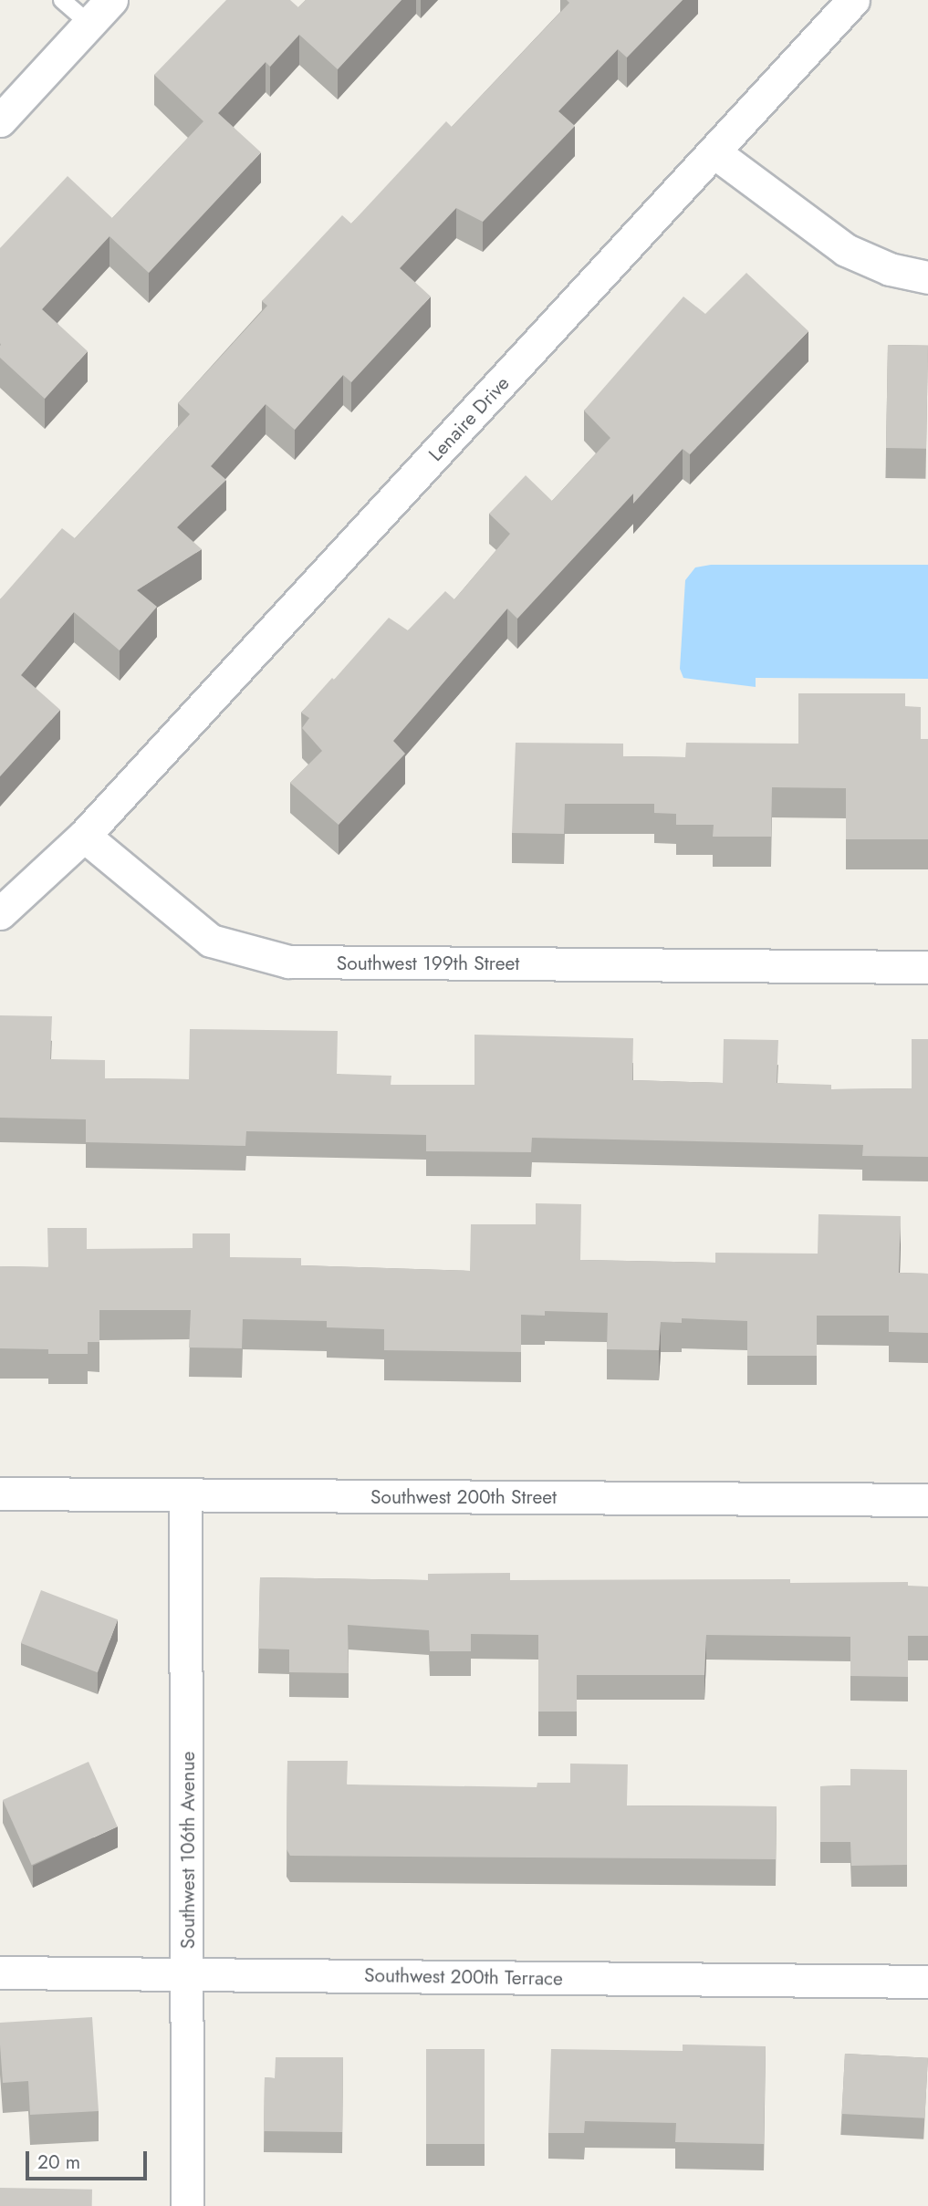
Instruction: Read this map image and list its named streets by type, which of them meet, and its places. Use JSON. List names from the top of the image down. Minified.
{"streets":{"street":["Lenaire Drive","Southwest 199th Street","Southwest 200th Street","Southwest 106th Avenue","Southwest 200th Terrace"]},"crossings":[["Lenaire Drive","Southwest 199th Street"],["Southwest 200th Street","Southwest 106th Avenue"],["Southwest 106th Avenue","Southwest 200th Terrace"]],"scale_bar":"20 m"}
